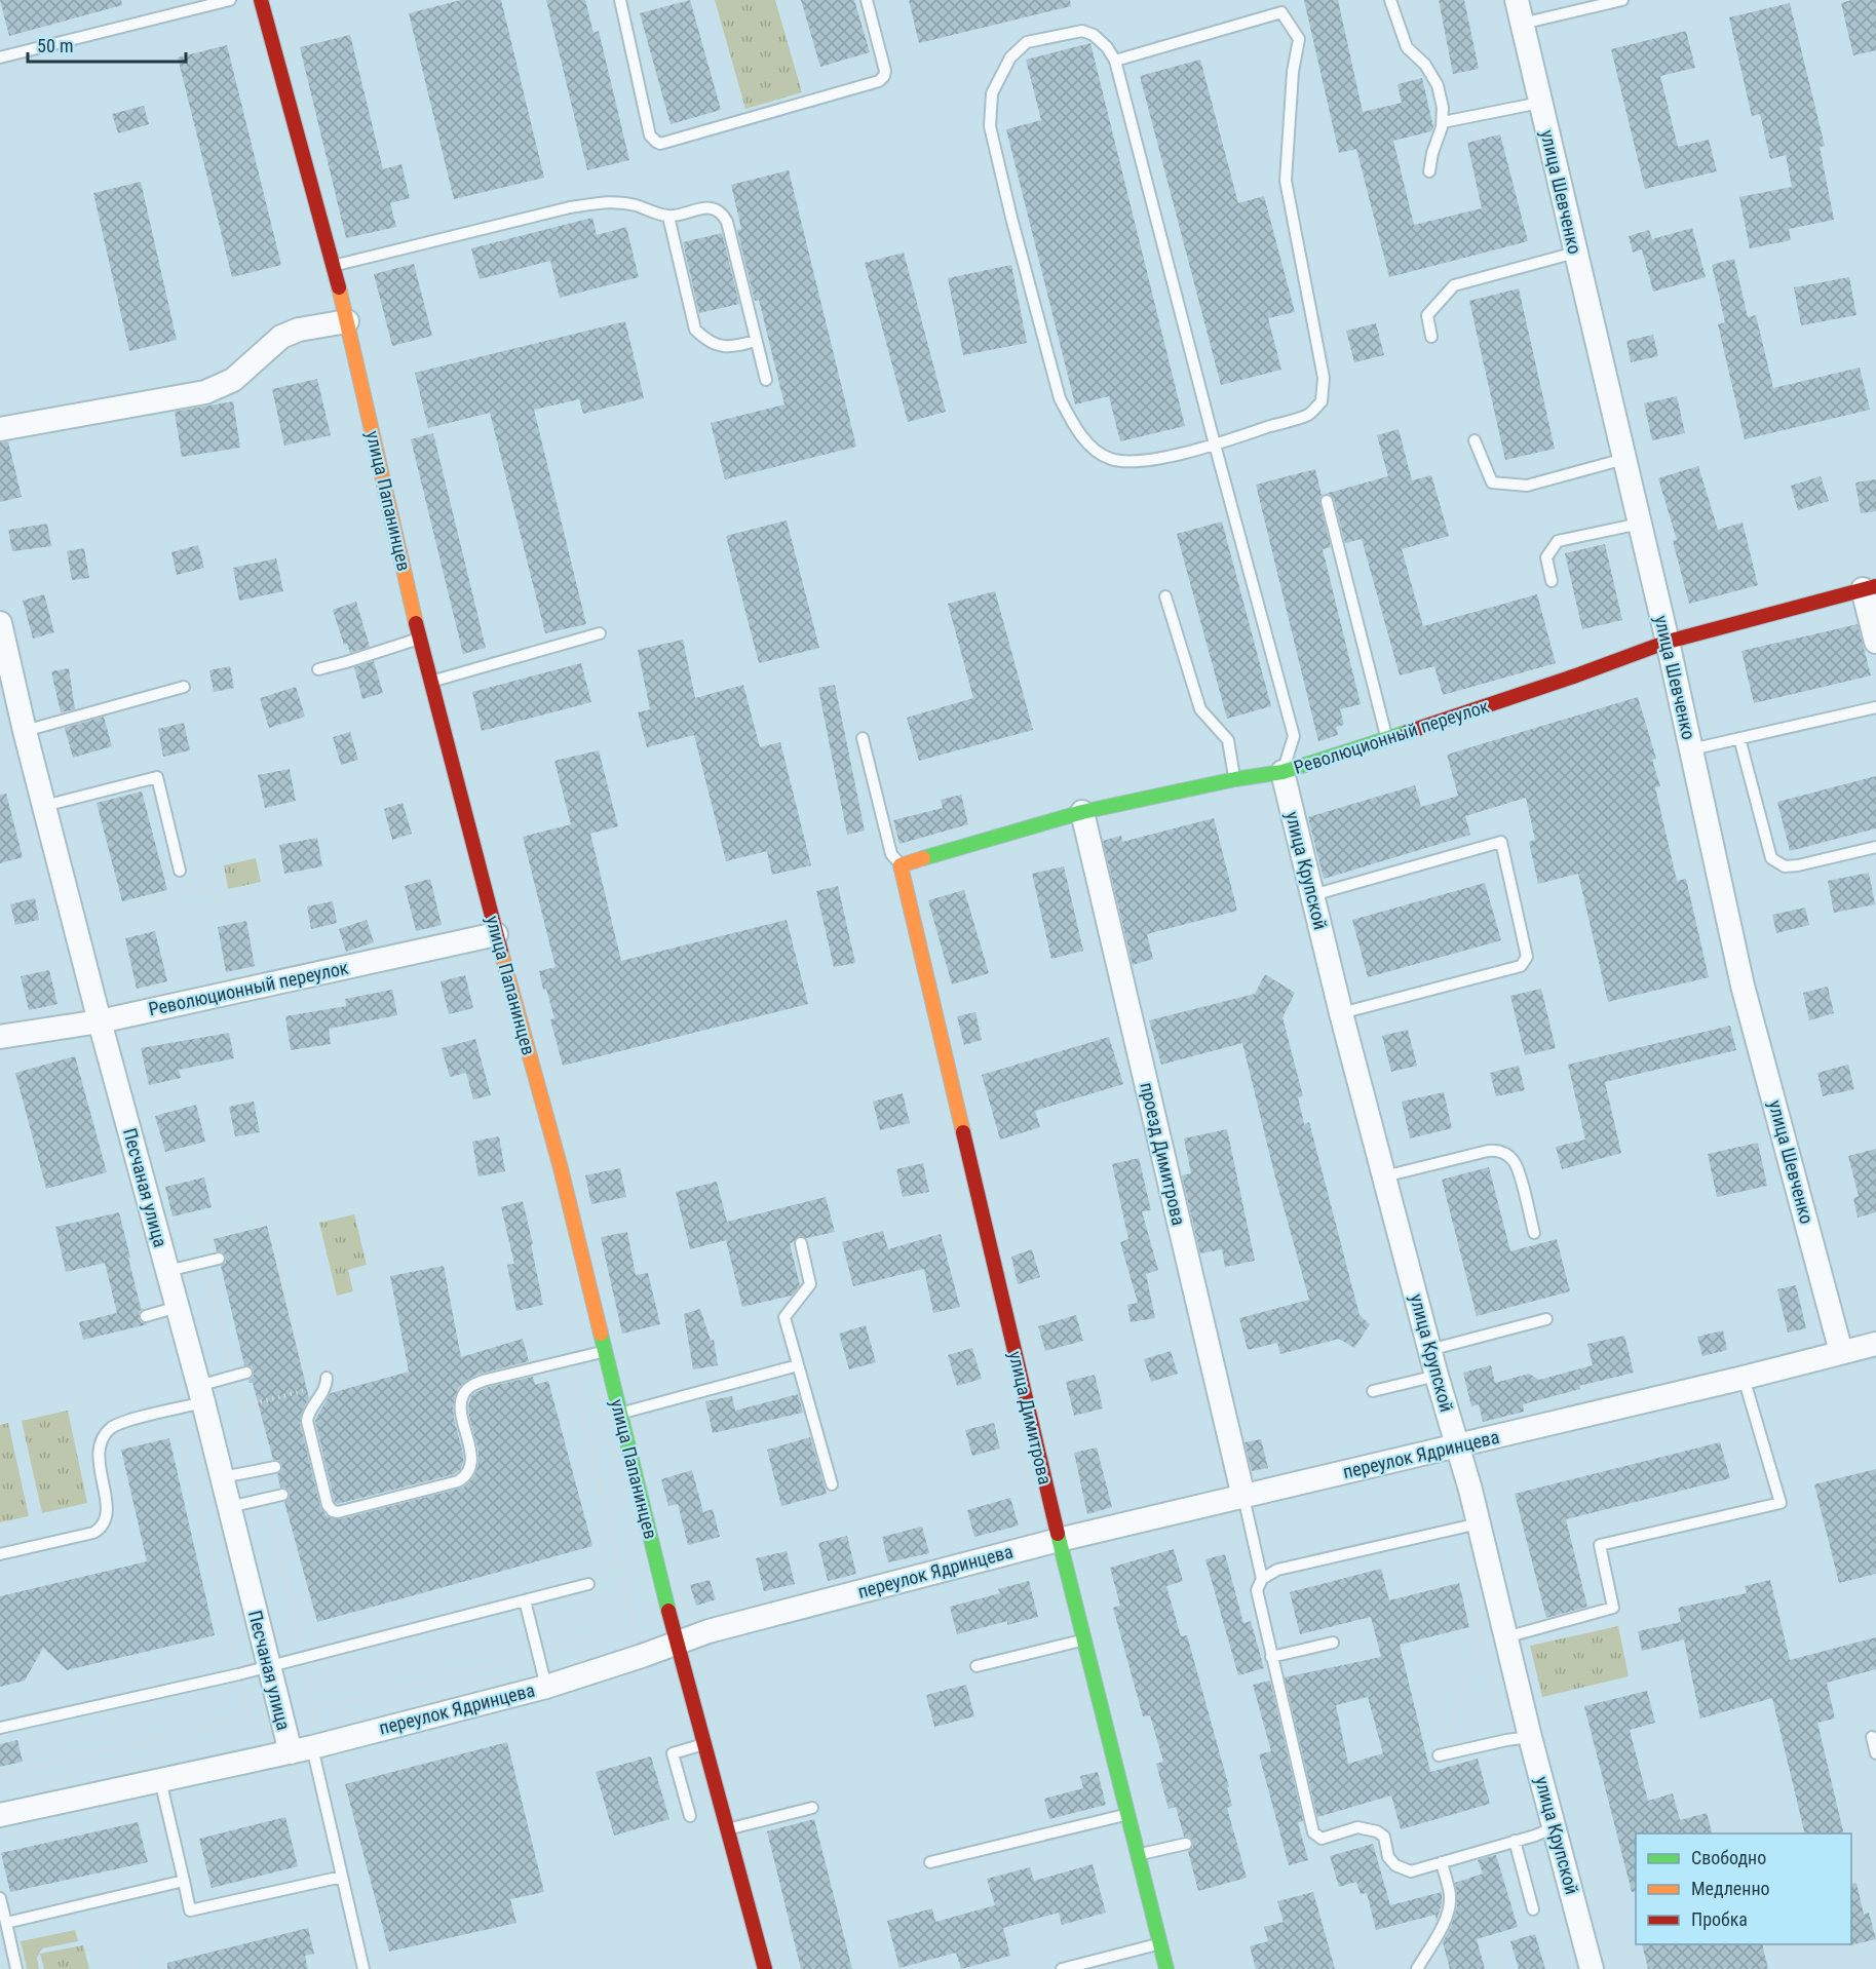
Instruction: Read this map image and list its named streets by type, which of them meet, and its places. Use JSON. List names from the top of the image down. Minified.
{"streets":{"street":["улица Шевченко","улица Папанинцев","Революционный переулок","улица Крупской","проезд Димитрова","Песчаная улица","улица Димитрова","переулок Ядринцева"]},"crossings":[["улица Шевченко","Революционный переулок"],["улица Шевченко","переулок Ядринцева"],["улица Папанинцев","Революционный переулок"],["улица Папанинцев","переулок Ядринцева"],["Революционный переулок","улица Крупской"],["Революционный переулок","проезд Димитрова"],["Революционный переулок","Песчаная улица"],["Революционный переулок","улица Димитрова"],["улица Крупской","переулок Ядринцева"],["проезд Димитрова","переулок Ядринцева"],["Песчаная улица","переулок Ядринцева"],["улица Димитрова","переулок Ядринцева"]],"legend":["Свободно","Медленно","Пробка"],"scale_bar":"50 m"}
